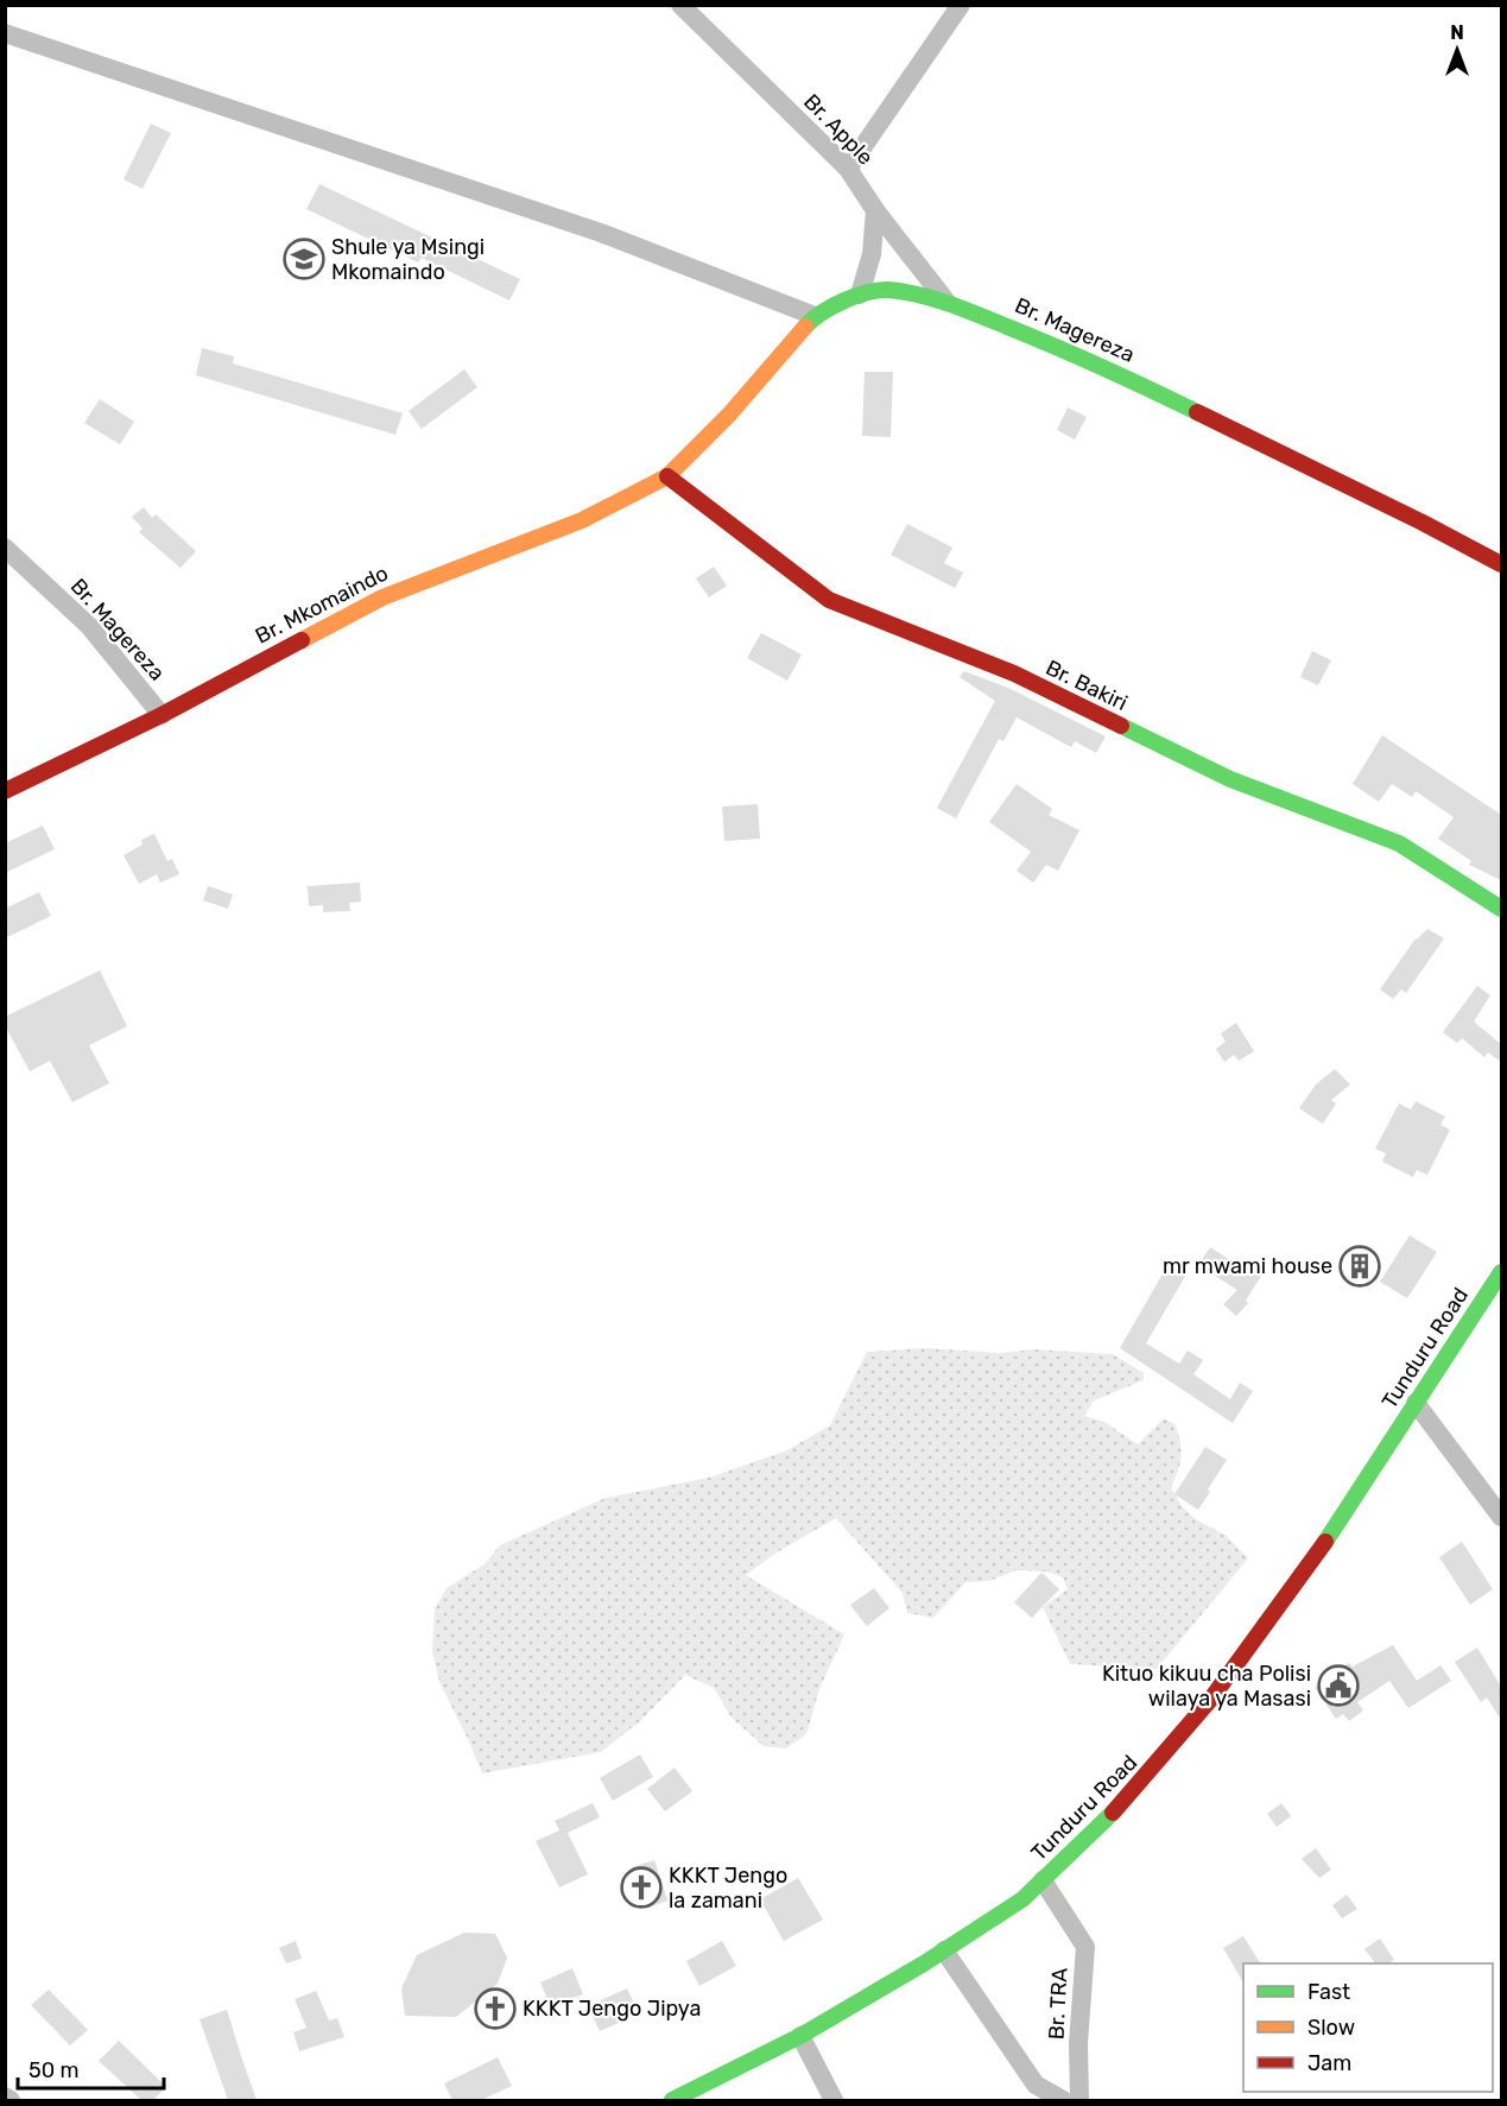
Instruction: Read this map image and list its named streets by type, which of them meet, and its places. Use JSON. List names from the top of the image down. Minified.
{"streets":{"main road":["Br. Magereza","Br. Mkomaindo","Br. Bakiri","Tunduru Road"],"street":["Br. Apple","Br. TRA"]},"crossings":[["Br. Apple","Br. Magereza"],["Br. Magereza","Br. Mkomaindo"],["Br. Magereza","Br. Bakiri"],["Br. Mkomaindo","Br. Bakiri"],["Tunduru Road","Br. TRA"]],"places":{"school or university":["Shule ya Msingi Mkomaindo"],"building":["mr mwami house"],"public building":["Kituo kikuu cha Polisi wilaya ya Masasi"],"church":["KKKT Jengo la zamani","KKKT Jengo Jipya"]},"legend":["Fast","Slow","Jam"],"scale_bar":"50 m","north":"top"}
